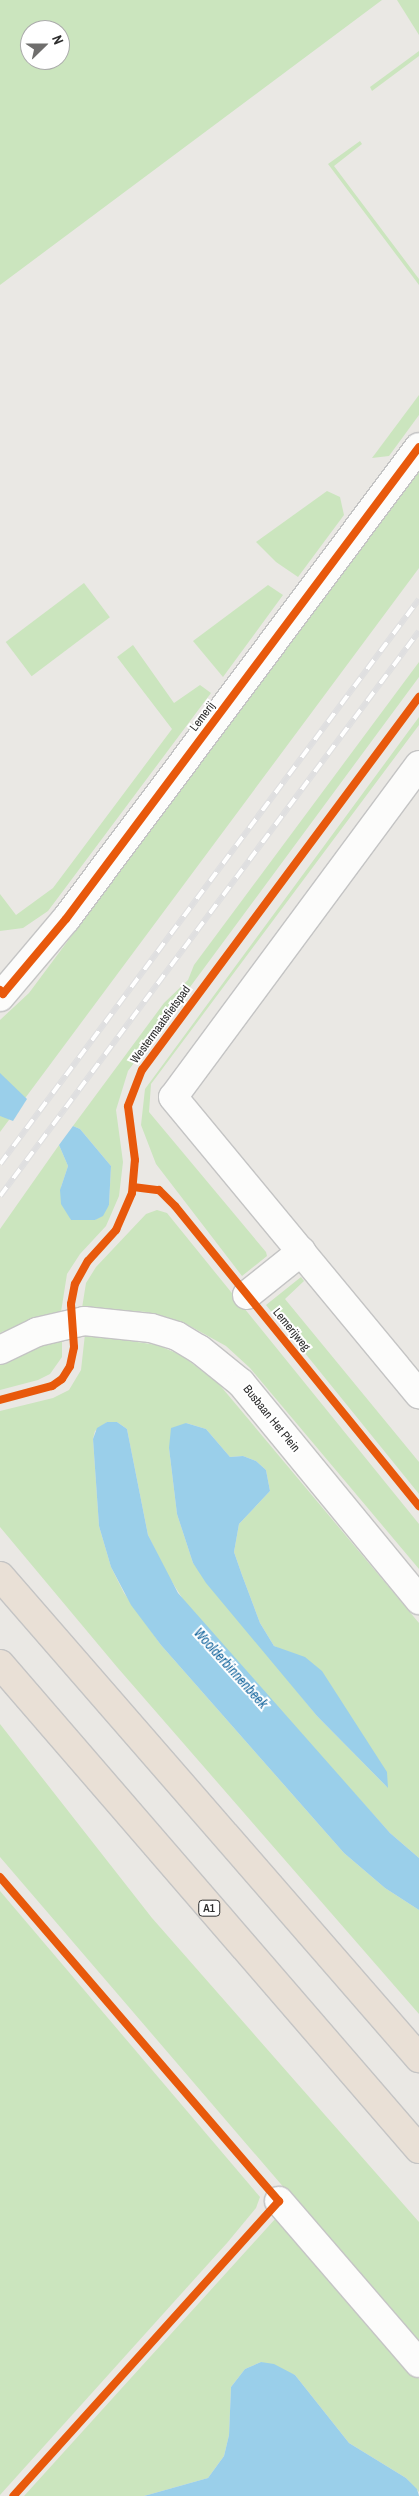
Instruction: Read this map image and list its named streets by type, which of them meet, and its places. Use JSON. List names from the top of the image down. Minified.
{"streets":{"highway":["A1"],"street":["Lemerij","Busbaan Het Plein"],"cycle path":["Westermaatsfietspad","Lemerijweg"]},"water":["Woolderbinnenbeek"],"north":"right"}
